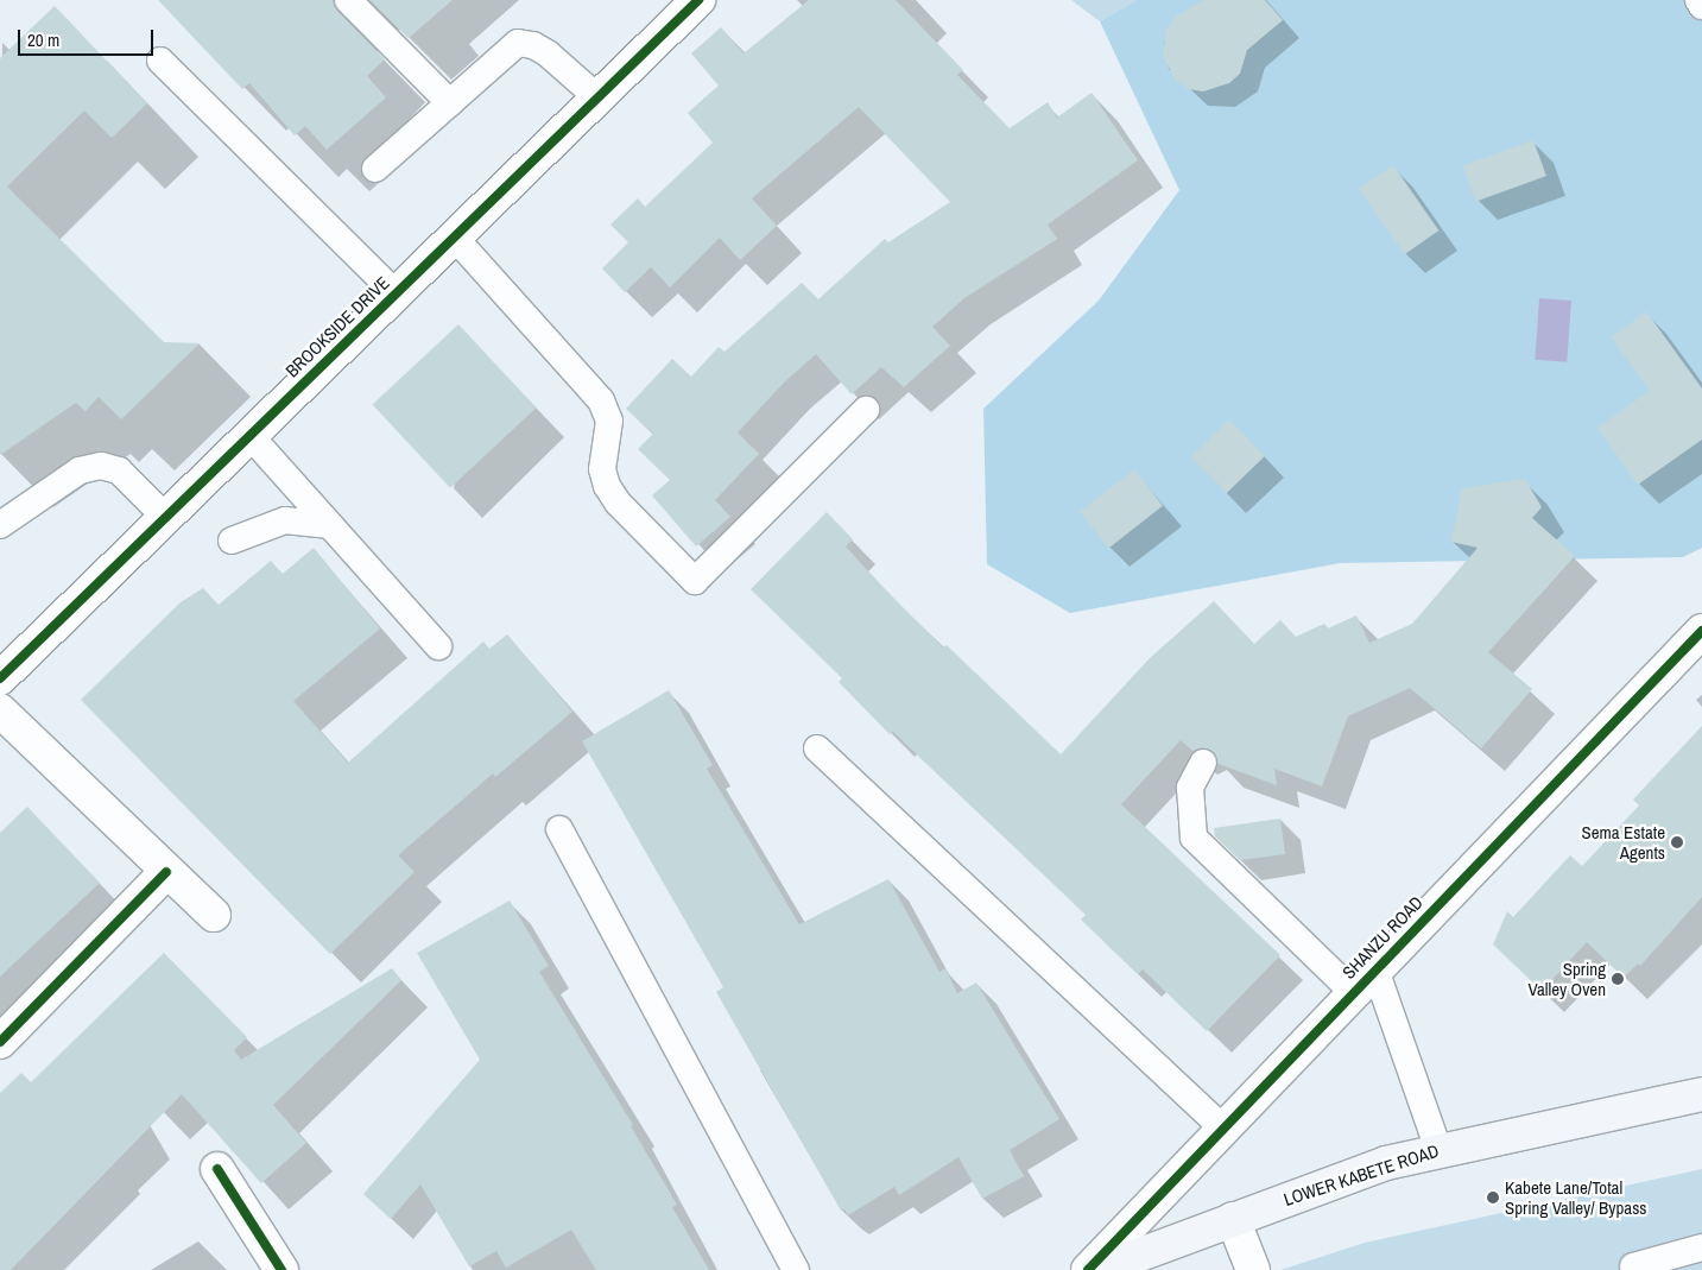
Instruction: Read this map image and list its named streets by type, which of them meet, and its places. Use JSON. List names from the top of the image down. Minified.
{"streets":{"main road":["LOWER KABETE ROAD"],"street":["BROOKSIDE DRIVE","SHANZU ROAD"]},"places":["Sema Estate Agents","Spring Valley Oven","Kabete Lane/Total Spring Valley/ Bypass"],"scale_bar":"20 m"}
